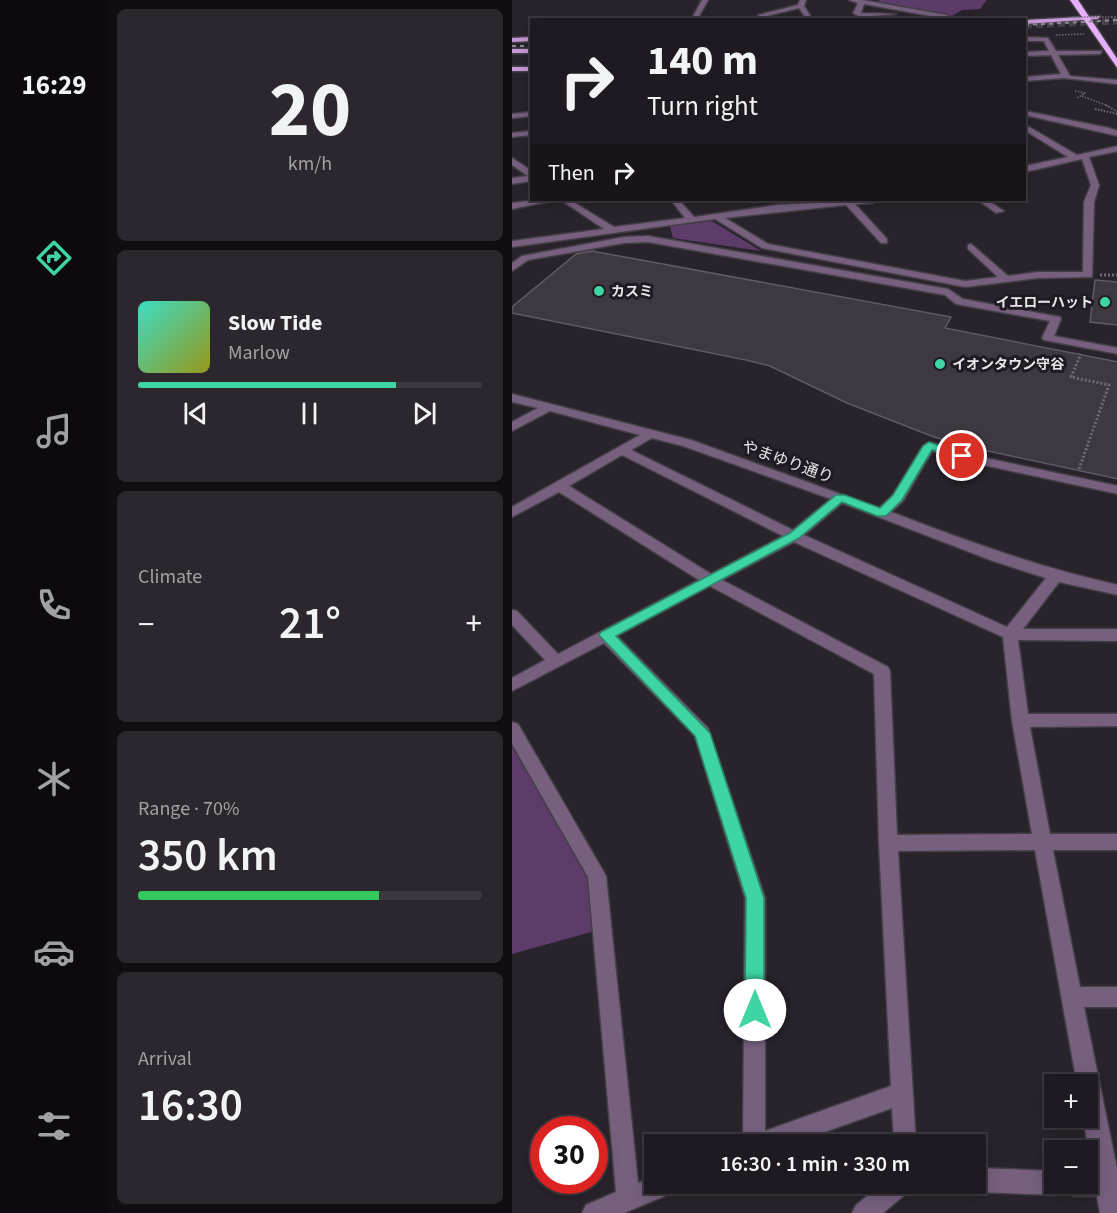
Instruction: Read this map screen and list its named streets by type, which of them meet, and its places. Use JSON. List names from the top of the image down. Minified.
{"streets":{"street":["やまゆり通り"]},"places":["カスミ","イエローハット","イオンタウン守谷"],"page":{"tabs":"16:29","tile":[["20","km/h"],"Climate",["Range · 70%","350 km"],["Arrival","16:30"]],"turn":["140 m","Turn right"],"then":"Then","song":["Slow Tide","Marlow"],"heat":["−","21°","+"],"map_buttons":["+","−"],"limit":"30","trip":"16:30 · 1 min · 330 m"}}
